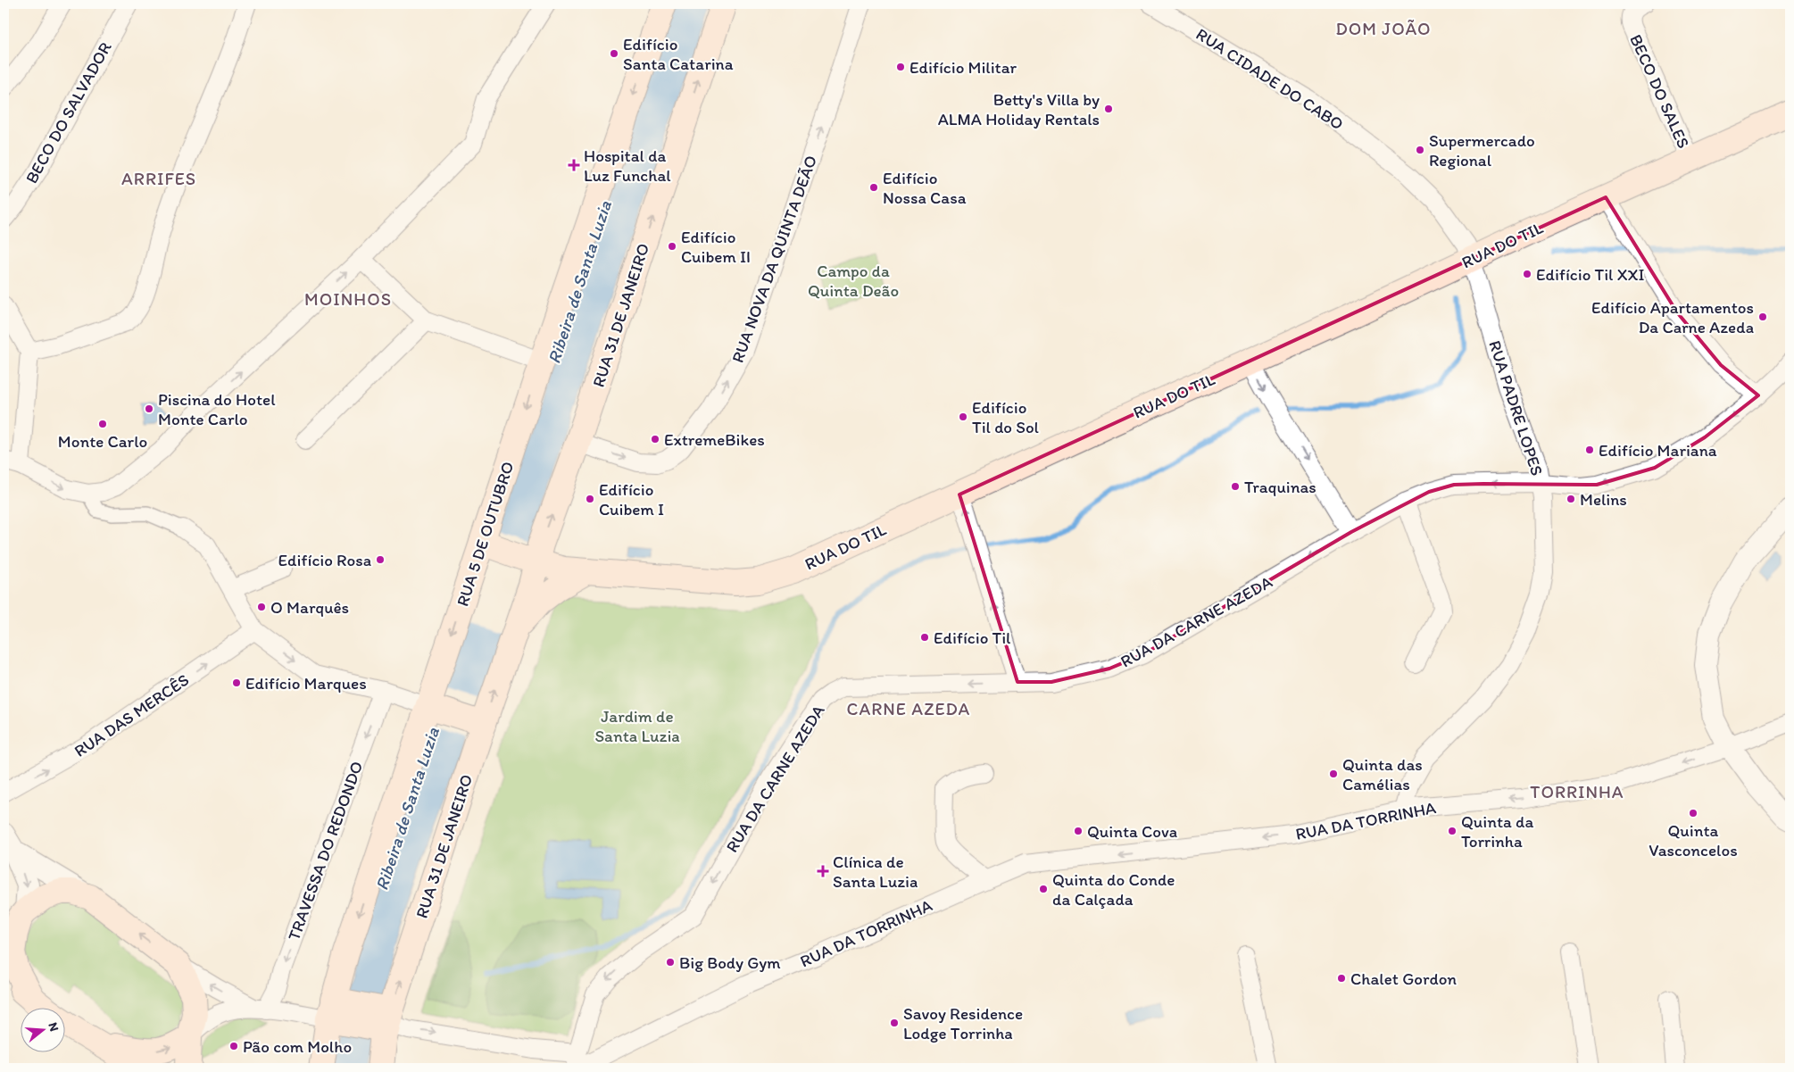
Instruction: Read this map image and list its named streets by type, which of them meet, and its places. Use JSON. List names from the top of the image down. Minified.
{"streets":{"main road":["RUA DO TIL","RUA 31 DE JANEIRO","RUA 5 DE OUTUBRO"],"street":["RUA CIDADE DO CABO","BECO DO SALES","BECO DO SALVADOR","RUA NOVA DA QUINTA DEÃO","RUA PADRE LOPES","RUA DA CARNE AZEDA","RUA DAS MERCÊS","RUA DA TORRINHA","TRAVESSA DO REDONDO"]},"crossings":[["RUA CIDADE DO CABO","RUA DO TIL"],["RUA CIDADE DO CABO","RUA PADRE LOPES"],["BECO DO SALES","RUA DO TIL"],["RUA DO TIL","RUA 31 DE JANEIRO"],["RUA DO TIL","RUA PADRE LOPES"],["RUA DO TIL","RUA 5 DE OUTUBRO"],["RUA NOVA DA QUINTA DEÃO","RUA 31 DE JANEIRO"],["RUA PADRE LOPES","RUA DA CARNE AZEDA"],["RUA PADRE LOPES","RUA DA TORRINHA"],["RUA DA CARNE AZEDA","RUA DA TORRINHA"]],"one_way":["RUA NOVA DA QUINTA DEÃO","RUA 31 DE JANEIRO","RUA 5 DE OUTUBRO","RUA DA CARNE AZEDA","RUA DAS MERCÊS","RUA DA TORRINHA","TRAVESSA DO REDONDO"],"districts":["DOM JOÃO","ARRIFES","MOINHOS","CARNE AZEDA","TORRINHA"],"water":["Ribeira de Santa Luzia"],"parks":["Campo da Quinta Deão","Jardim de Santa Luzia"],"places":{"other":["Edifício Santa Catarina","Edifício Militar","Betty's Villa by ALMA Holiday Rentals","Supermercado Regional","Edifício Nossa Casa","Edifício Cuibem II","Edifício Til XXI","Edifício Apartamentos Da Carne Azeda","Piscina do Hotel Monte Carlo","Edifício Til do Sol","Monte Carlo","ExtremeBikes","Edifício Mariana","Traquinas","Edifício Cuibem I","Melins","Edifício Rosa","O Marquês","Edifício Til","Edifício Marques","Quinta das Camélias","Quinta Vasconcelos","Quinta Cova","Quinta da Torrinha","Quinta do Conde da Calçada","Big Body Gym","Chalet Gordon","Savoy Residence Lodge Torrinha","Pão com Molho"],"health":["Hospital da Luz Funchal","Clínica de Santa Luzia"]},"north":"right"}
